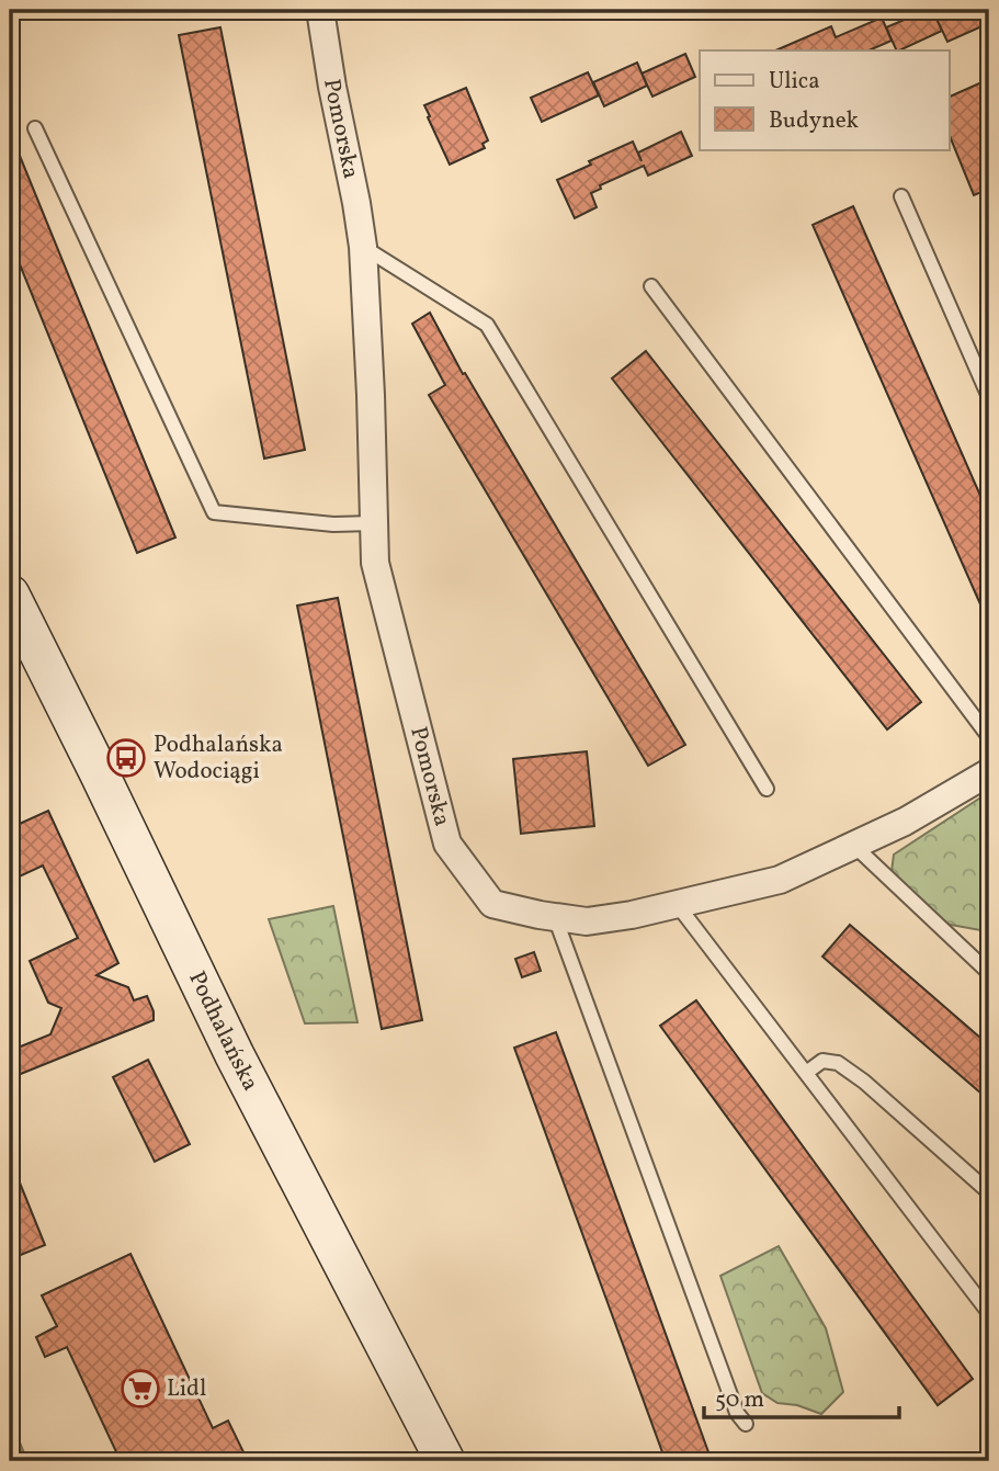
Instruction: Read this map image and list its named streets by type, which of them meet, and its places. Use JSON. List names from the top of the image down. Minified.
{"streets":{"street":["Pomorska","Podhalańska"]},"places":{"bus stop":["Podhalańska Wodociągi"],"supermarket":["Lidl"]},"legend":["Ulica","Budynek"],"scale_bar":"50 m"}
